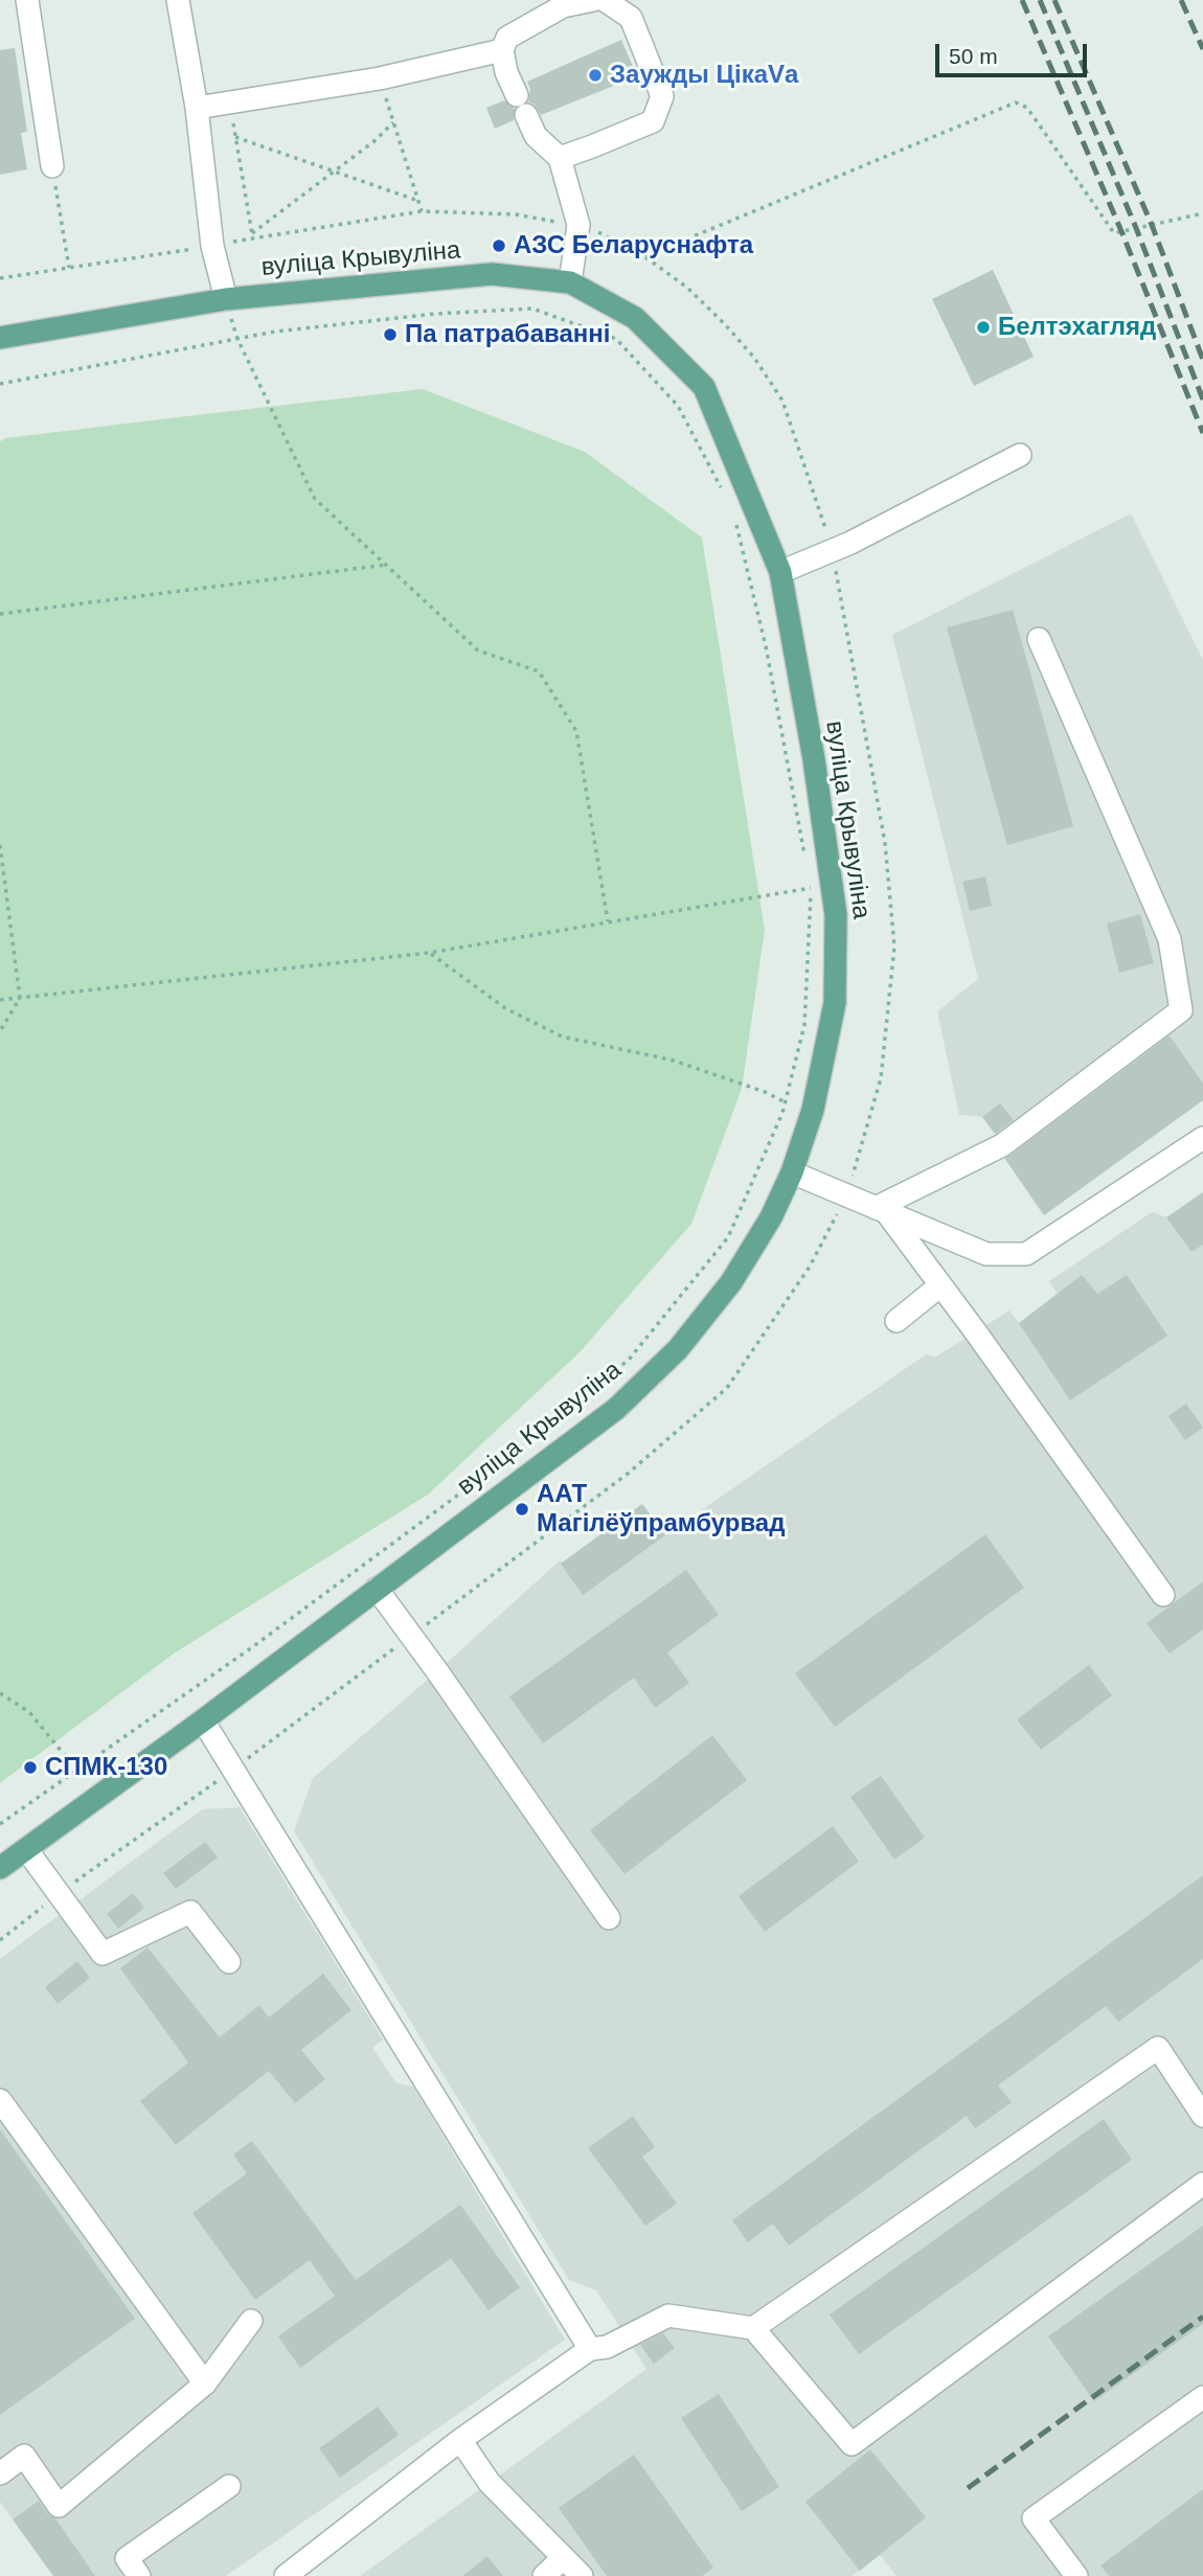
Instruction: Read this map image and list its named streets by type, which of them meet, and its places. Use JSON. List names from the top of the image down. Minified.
{"streets":{"main road":["вуліца Крывуліна"]},"places":["Заужды ЦікаVа","АЗС Беларуснафта","Белтэхагляд","Па патрабаванні","ААТ Магілёўпрамбурвад","СПМК-130"],"scale_bar":"50 m"}
